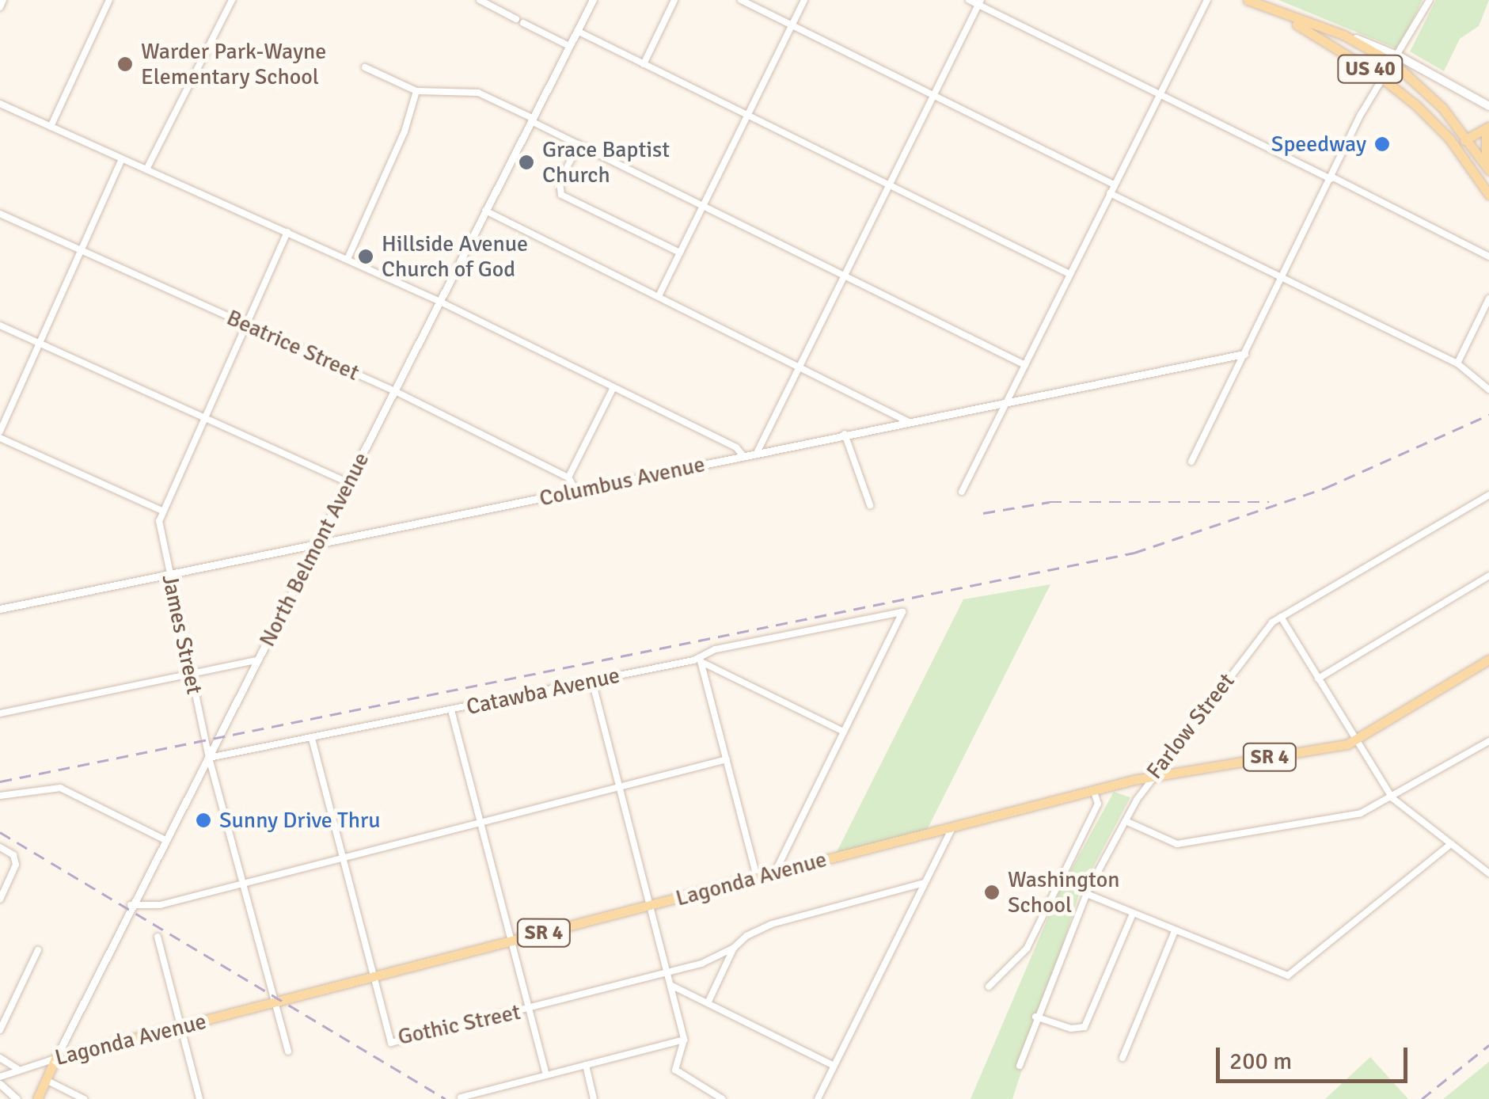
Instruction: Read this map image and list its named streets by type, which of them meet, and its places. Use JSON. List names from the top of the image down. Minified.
{"streets":{"main road":["US 40","North Belmont Avenue","SR 4","Lagonda Avenue"],"street":["Beatrice Street","Columbus Avenue","James Street","Catawba Avenue","Farlow Street","Gothic Street"]},"crossings":[["Beatrice Street","North Belmont Avenue"],["Beatrice Street","James Street"],["Columbus Avenue","North Belmont Avenue"],["Columbus Avenue","James Street"],["North Belmont Avenue","James Street"],["North Belmont Avenue","Catawba Avenue"],["North Belmont Avenue","Lagonda Avenue"],["James Street","Catawba Avenue"],["James Street","Lagonda Avenue"],["Catawba Avenue","Gothic Street"],["Farlow Street","Lagonda Avenue"],["Lagonda Avenue","Gothic Street"]],"places":["Warder Park-Wayne Elementary School","Speedway","Grace Baptist Church","Hillside Avenue Church of God","Sunny Drive Thru","Washington School"],"scale_bar":"200 m"}
